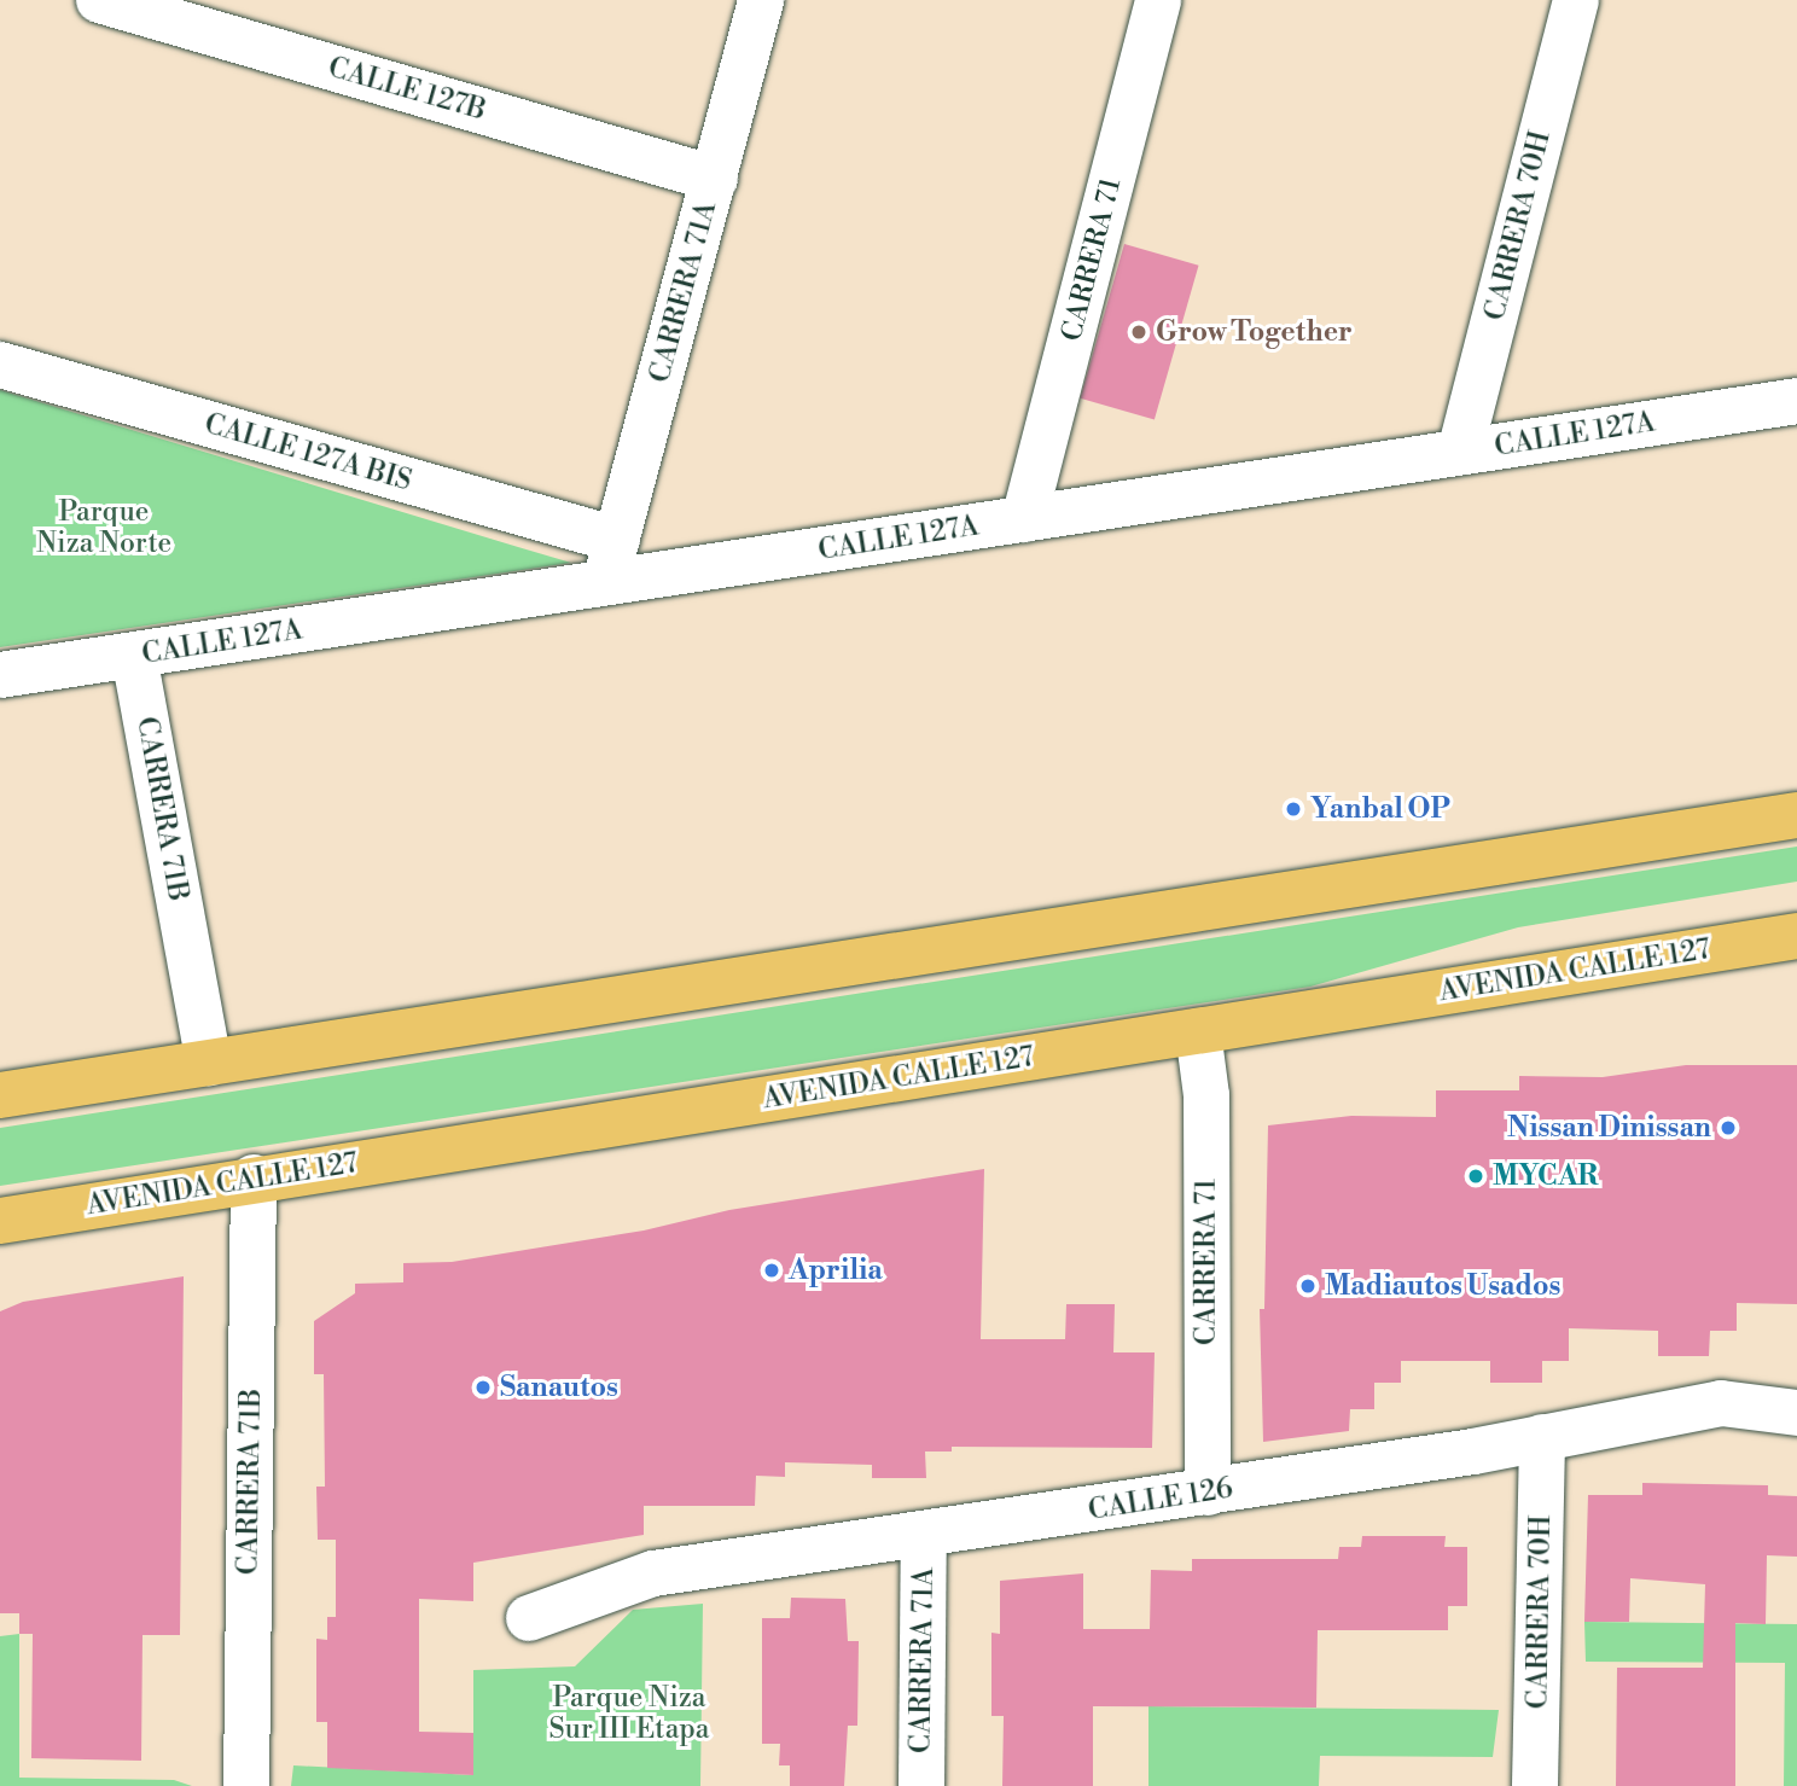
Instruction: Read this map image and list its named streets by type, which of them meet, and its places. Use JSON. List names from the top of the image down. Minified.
{"streets":{"main road":["AVENIDA CALLE 127"],"street":["CALLE 127B","CARRERA 70H","CARRERA 71","CARRERA 71A","CALLE 127A","CALLE 127A BIS","CARRERA 71B","CALLE 126"]},"crossings":[["CALLE 127B","CARRERA 71A"],["CARRERA 70H","CALLE 127A"],["CARRERA 70H","CALLE 126"],["CARRERA 71","CALLE 127A"],["CARRERA 71","AVENIDA CALLE 127"],["CARRERA 71","CALLE 126"],["CARRERA 71A","CALLE 127A"],["CARRERA 71A","CALLE 127A BIS"],["CARRERA 71A","CALLE 126"],["CALLE 127A","CARRERA 71B"],["CARRERA 71B","AVENIDA CALLE 127"]],"parks":["Parque Niza Norte","Parque Niza Sur III Etapa"],"places":["Grow Together","Yanbal OP","Nissan Dinissan","MYCAR","Aprilia","Madiautos Usados","Sanautos"]}
